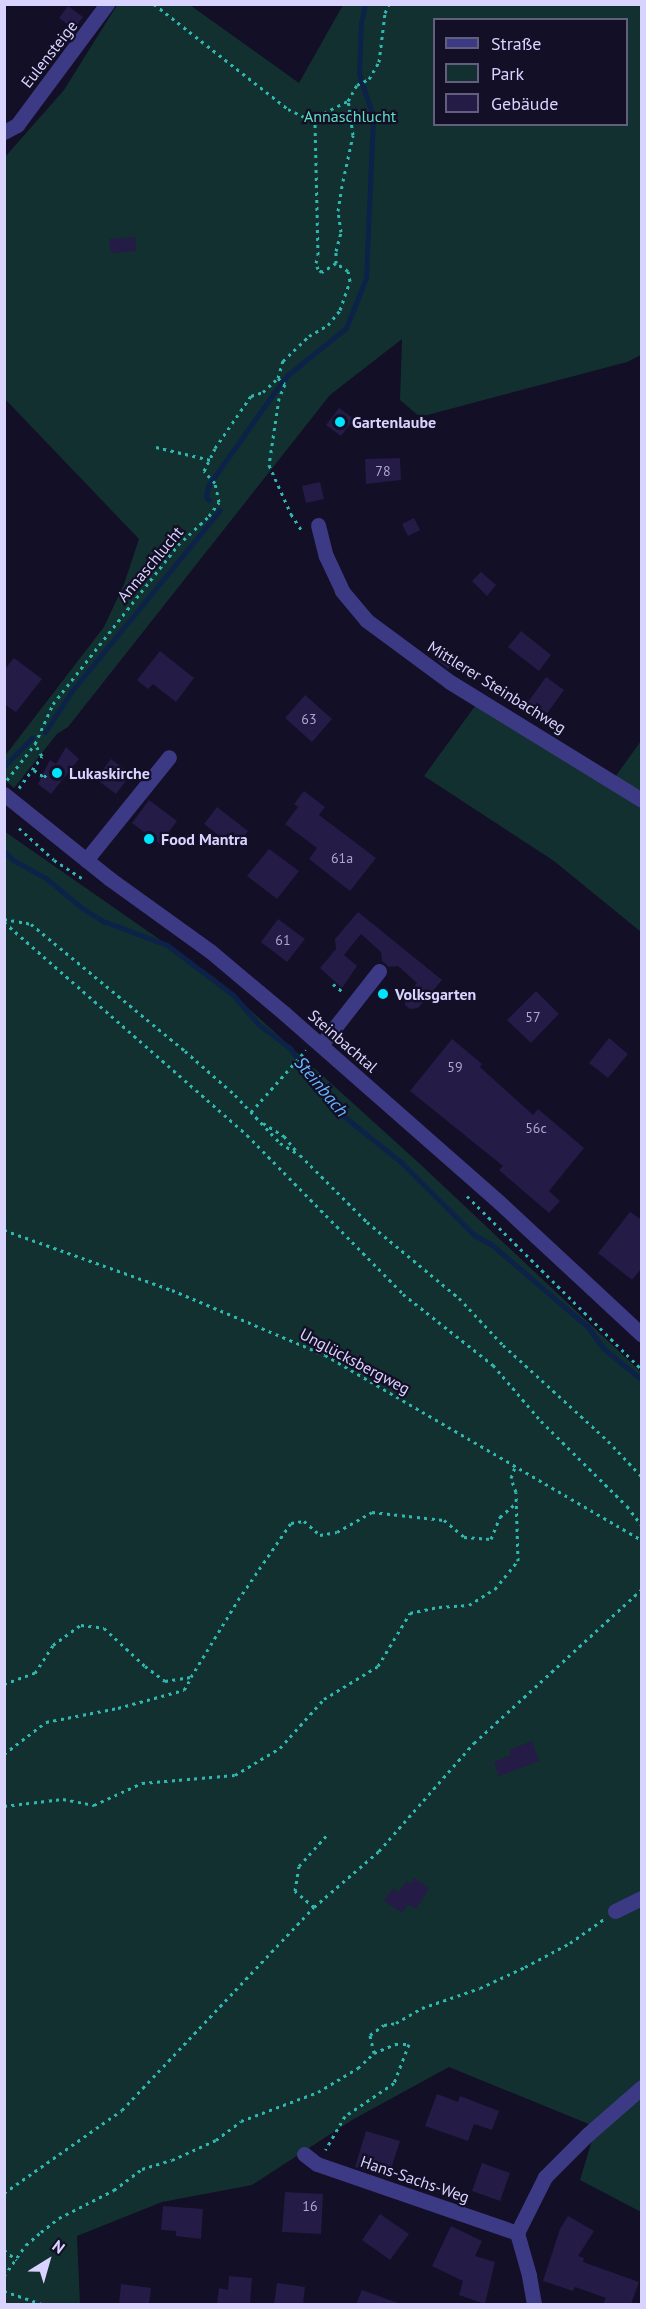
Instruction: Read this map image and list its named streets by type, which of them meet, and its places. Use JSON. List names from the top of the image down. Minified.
{"streets":{"street":["Eulensteige","Mittlerer Steinbachweg","Steinbachtal","Hans-Sachs-Weg"],"path":["Annaschlucht","Unglücksbergweg"]},"water":["Steinbach"],"parks":["Annaschlucht"],"places":["Gartenlaube","Lukaskirche","Food Mantra","Volksgarten"],"house_numbers":["78","63","61a","61","57","59","56c","16"],"legend":["Straße","Park","Gebäude"],"north":"top right"}
